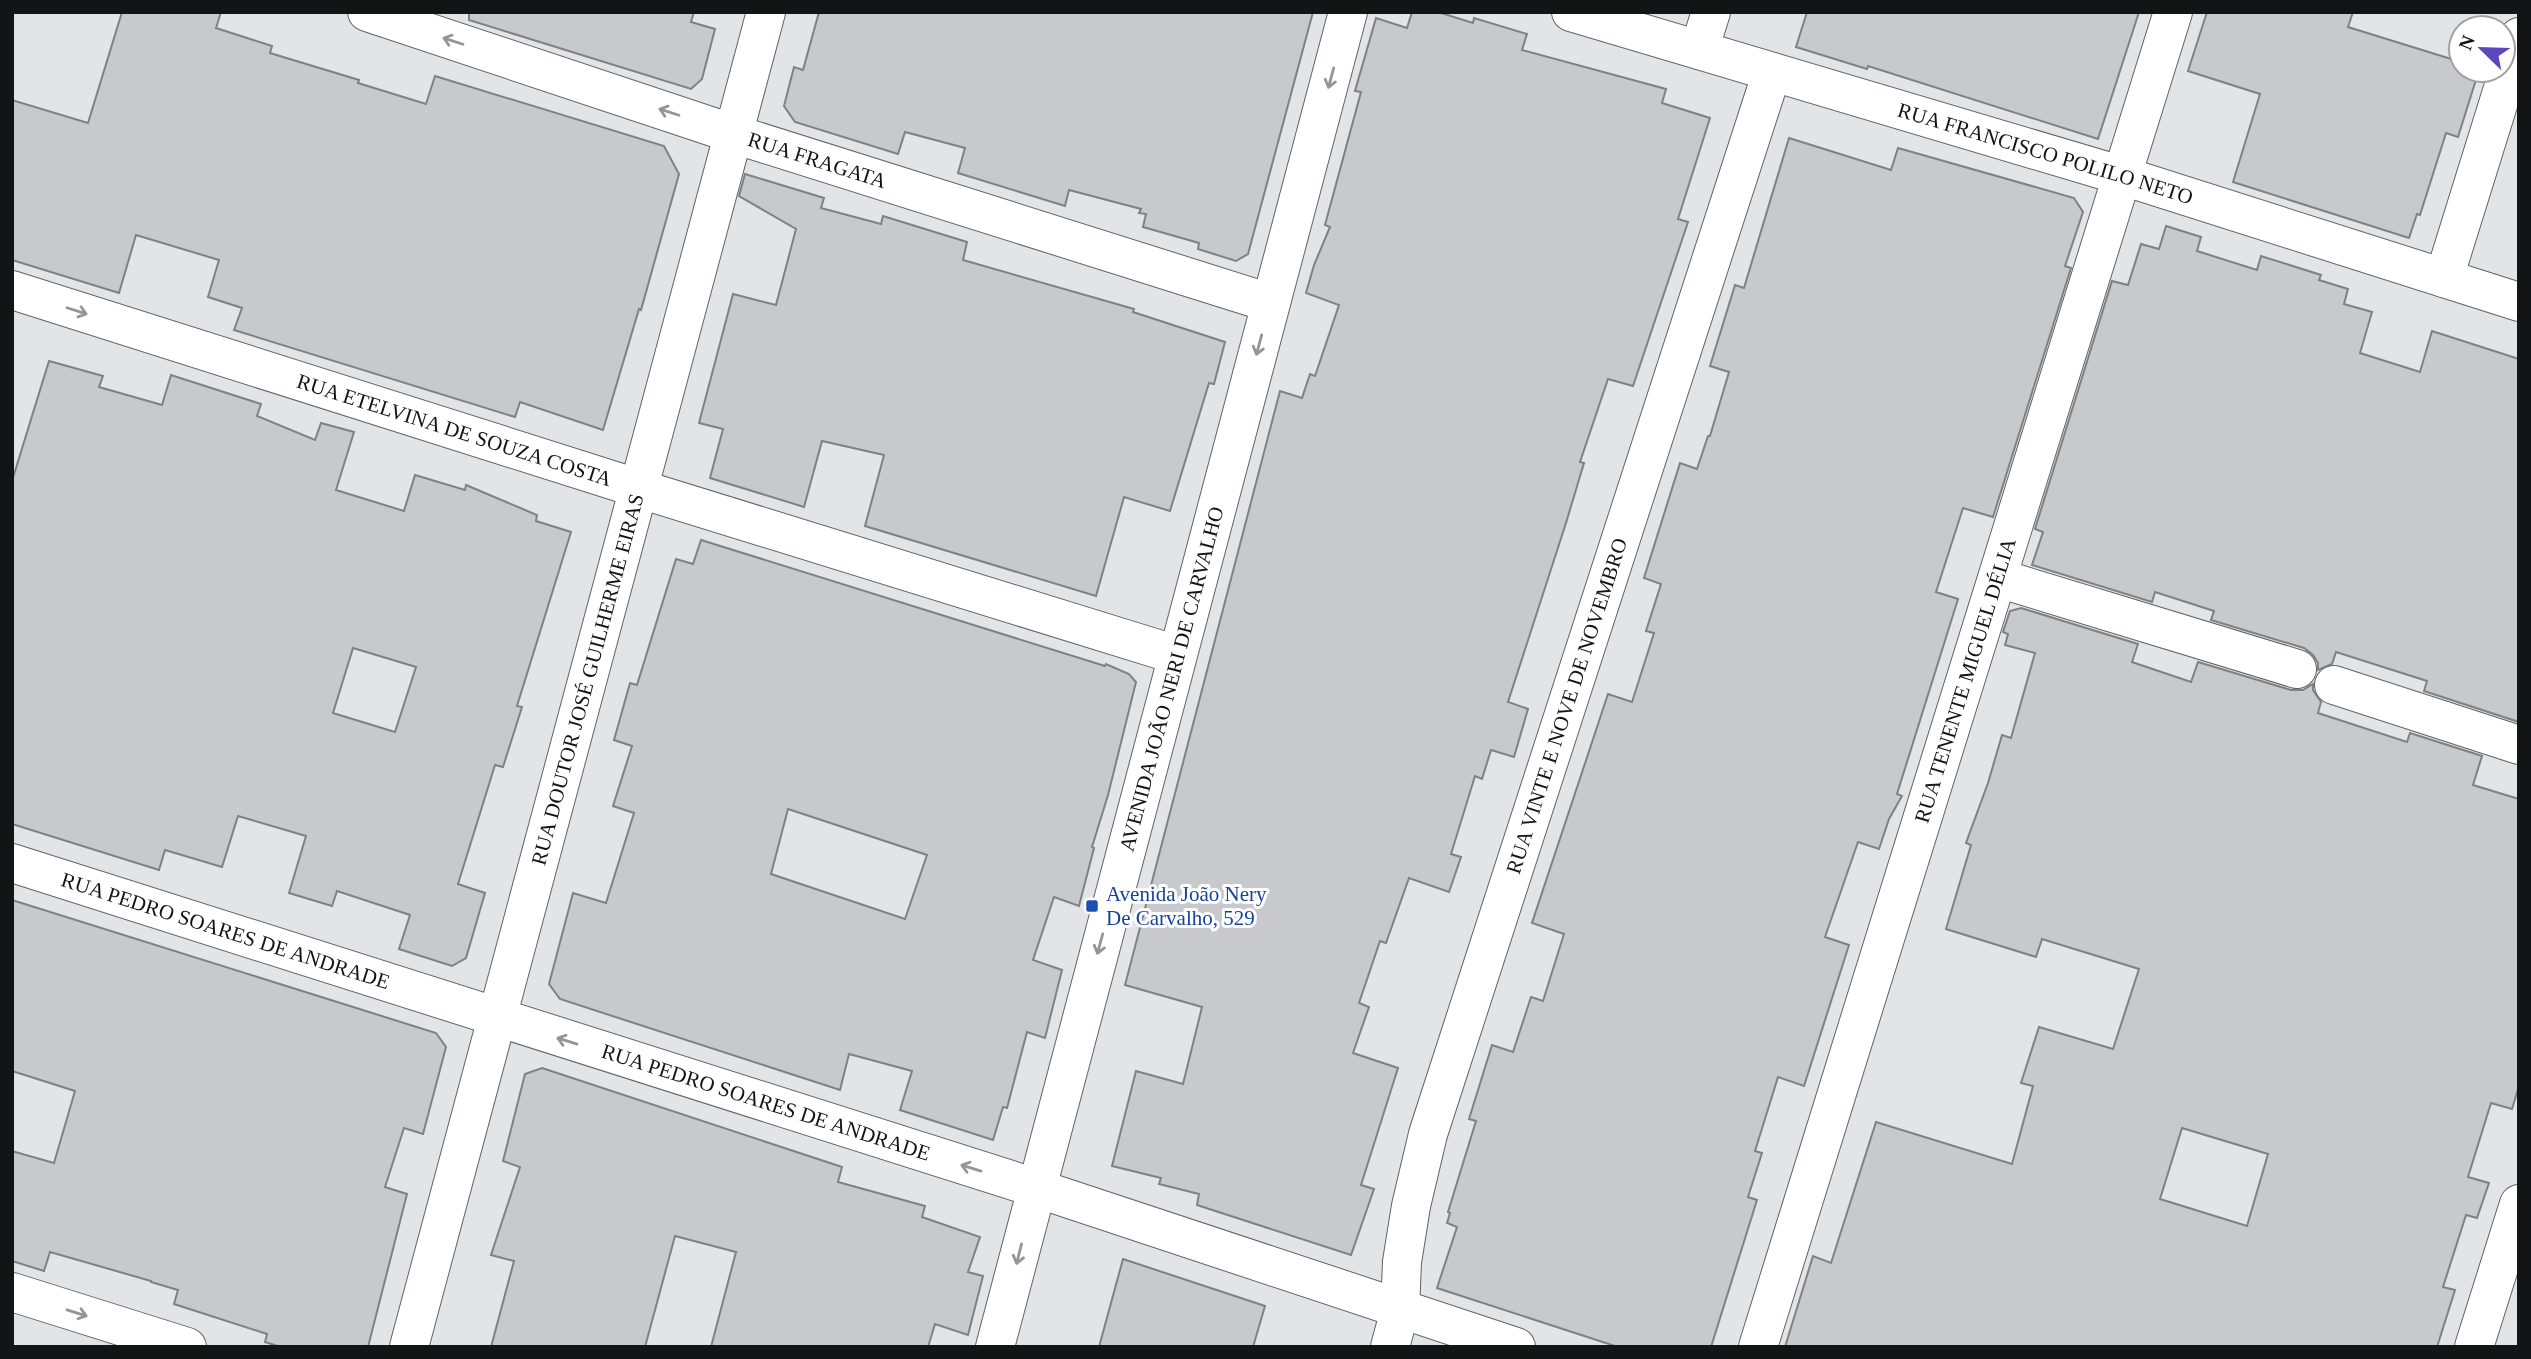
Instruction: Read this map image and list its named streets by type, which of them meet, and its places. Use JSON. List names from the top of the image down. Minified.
{"streets":{"street":["RUA FRANCISCO POLILO NETO","RUA FRAGATA","RUA ETELVINA DE SOUZA COSTA","RUA DOUTOR JOSÉ GUILHERME EIRAS","AVENIDA JOÃO NERI DE CARVALHO","RUA TENENTE MIGUEL DÉLIA","RUA VINTE E NOVE DE NOVEMBRO","RUA PEDRO SOARES DE ANDRADE"]},"crossings":[["RUA FRANCISCO POLILO NETO","RUA TENENTE MIGUEL DÉLIA"],["RUA FRANCISCO POLILO NETO","RUA VINTE E NOVE DE NOVEMBRO"],["RUA FRAGATA","RUA DOUTOR JOSÉ GUILHERME EIRAS"],["RUA FRAGATA","AVENIDA JOÃO NERI DE CARVALHO"],["RUA ETELVINA DE SOUZA COSTA","RUA DOUTOR JOSÉ GUILHERME EIRAS"],["RUA ETELVINA DE SOUZA COSTA","AVENIDA JOÃO NERI DE CARVALHO"],["RUA DOUTOR JOSÉ GUILHERME EIRAS","RUA PEDRO SOARES DE ANDRADE"],["AVENIDA JOÃO NERI DE CARVALHO","RUA PEDRO SOARES DE ANDRADE"],["RUA VINTE E NOVE DE NOVEMBRO","RUA PEDRO SOARES DE ANDRADE"]],"one_way":["RUA FRAGATA","RUA ETELVINA DE SOUZA COSTA","AVENIDA JOÃO NERI DE CARVALHO","RUA PEDRO SOARES DE ANDRADE"],"places":{"transit":["Avenida João Nery De Carvalho, 529"]},"north":"top left"}
